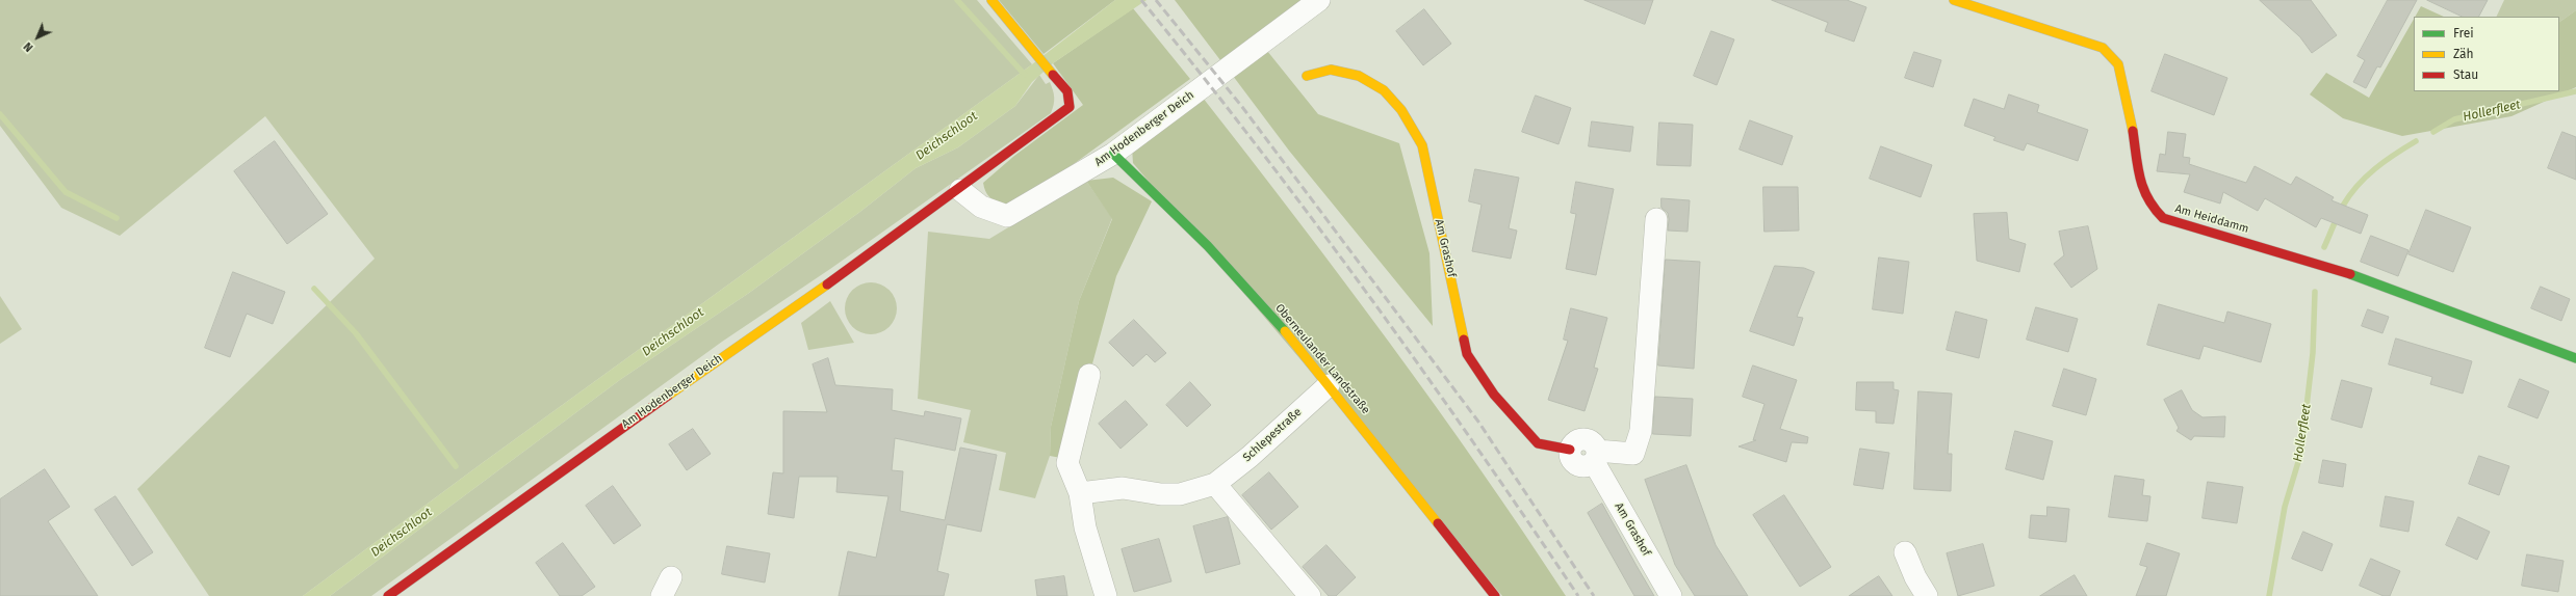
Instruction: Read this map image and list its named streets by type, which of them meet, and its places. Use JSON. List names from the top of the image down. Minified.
{"streets":{"street":["Am Hodenberger Deich","Am Heiddamm","Am Grashof","Oberneulander Landstraße","Schlepestraße"]},"crossings":[["Am Hodenberger Deich","Oberneulander Landstraße"],["Oberneulander Landstraße","Schlepestraße"]],"water":["Hollerfleet","Deichschloot"],"legend":["Frei","Zäh","Stau"],"north":"bottom left"}
